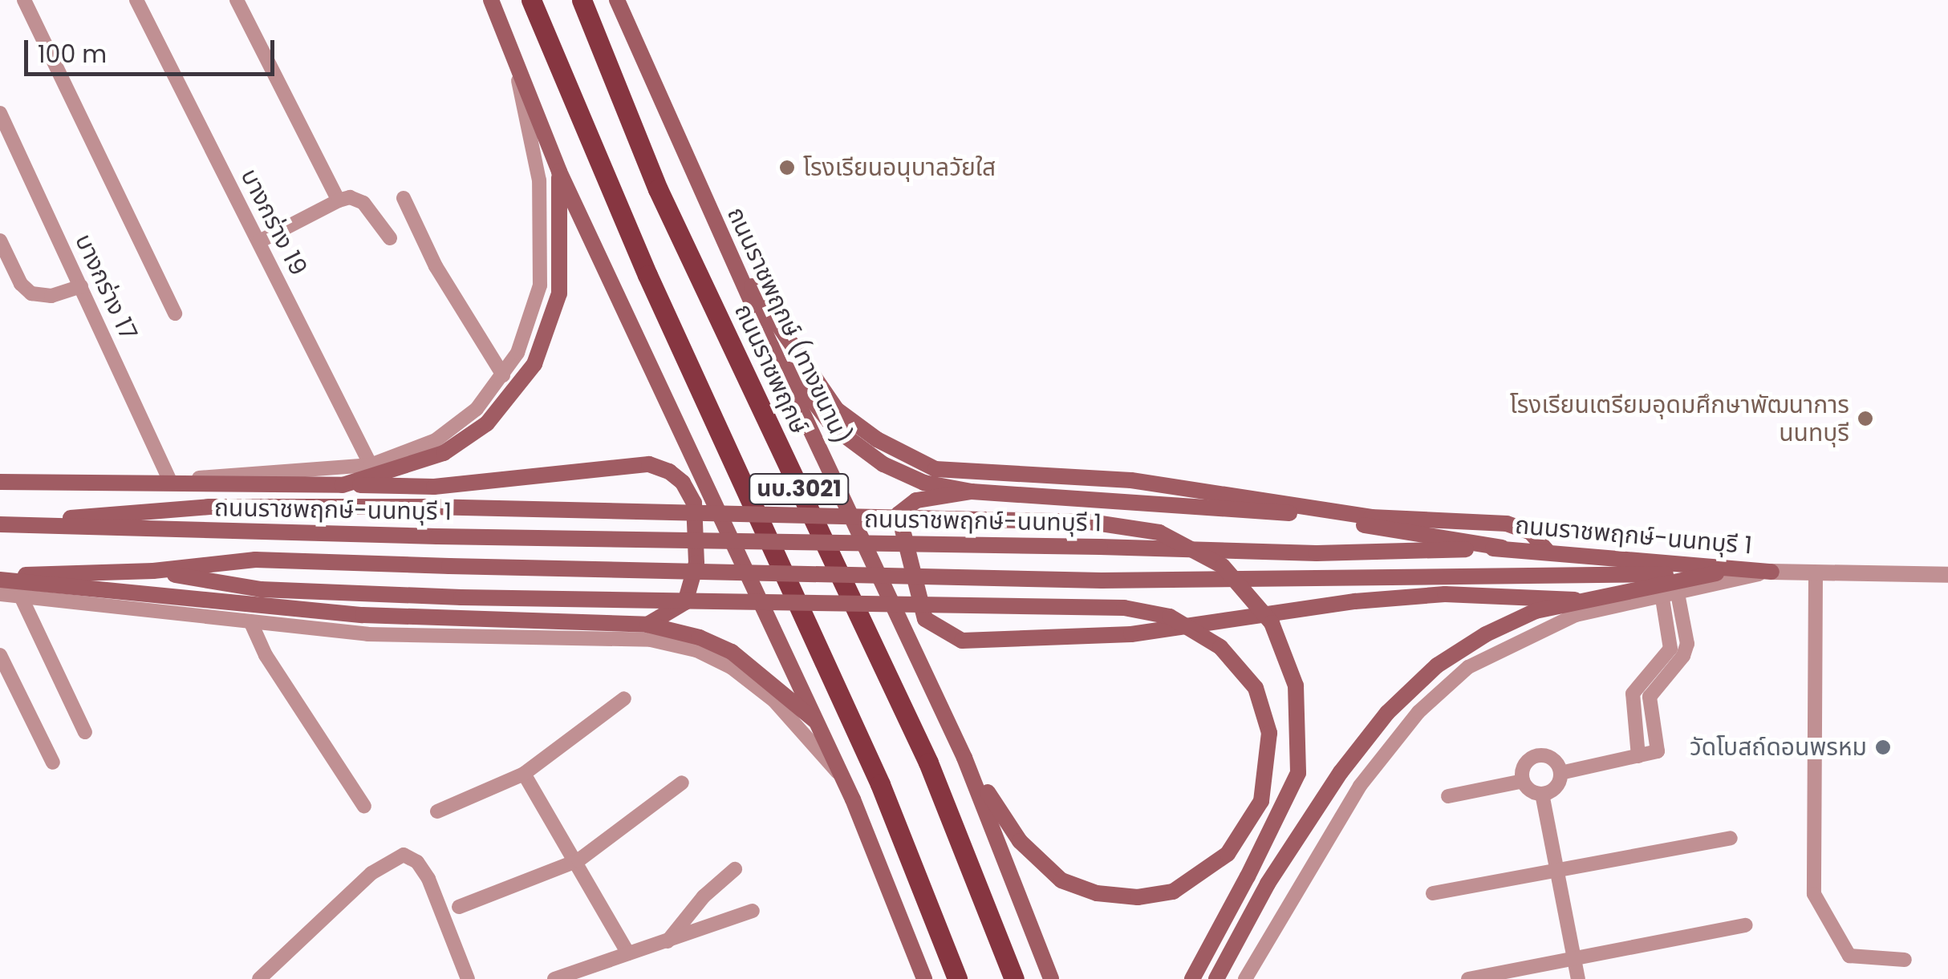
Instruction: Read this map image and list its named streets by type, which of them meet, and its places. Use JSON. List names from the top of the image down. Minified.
{"streets":{"main road":["ถนนราชพฤกษ์ (ทางขนาน)","ถนนราชพฤกษ์","นบ.3021","ถนนราชพฤกษ์-นนทบุรี 1"],"street":["บางกร่าง 19","บางกร่าง 17"]},"places":["โรงเรียนอนุบาลวัยใส","โรงเรียนเตรียมอุดมศึกษาพัฒนาการ นนทบุรี","วัดโบสถ์ดอนพรหม"],"scale_bar":"100 m"}
